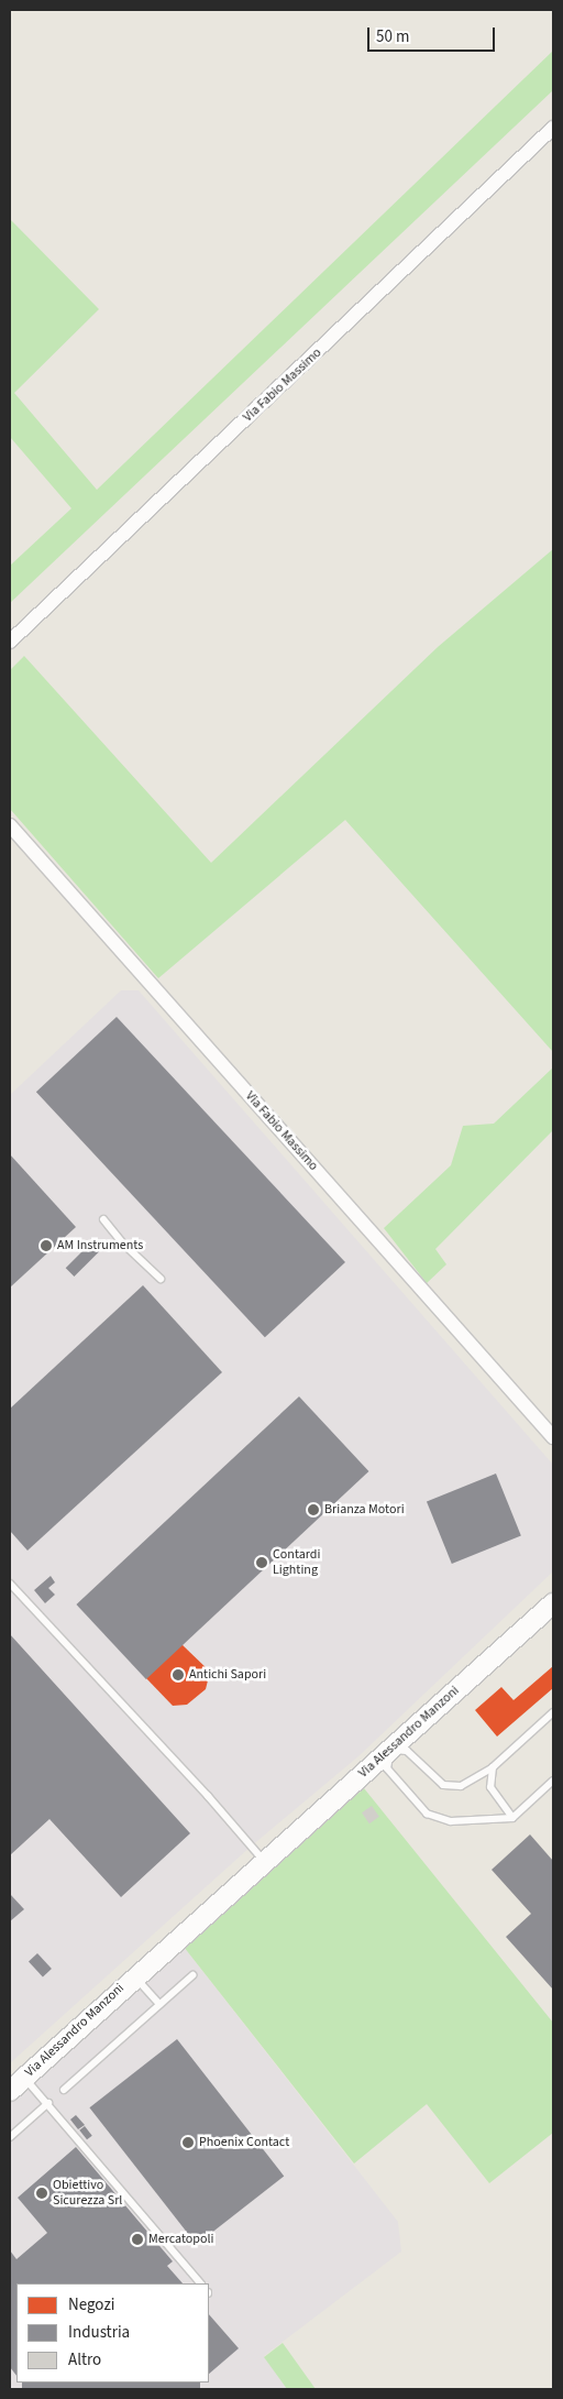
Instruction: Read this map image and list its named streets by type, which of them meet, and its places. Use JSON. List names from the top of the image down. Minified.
{"streets":{"main road":["Via Alessandro Manzoni"],"street":["Via Fabio Massimo"]},"places":["AM Instruments","Brianza Motori","Contardi Lighting","Antichi Sapori","Phoenix Contact","Obiettivo Sicurezza Srl","Mercatopoli"],"legend":["Negozi","Industria","Altro"],"scale_bar":"50 m"}
